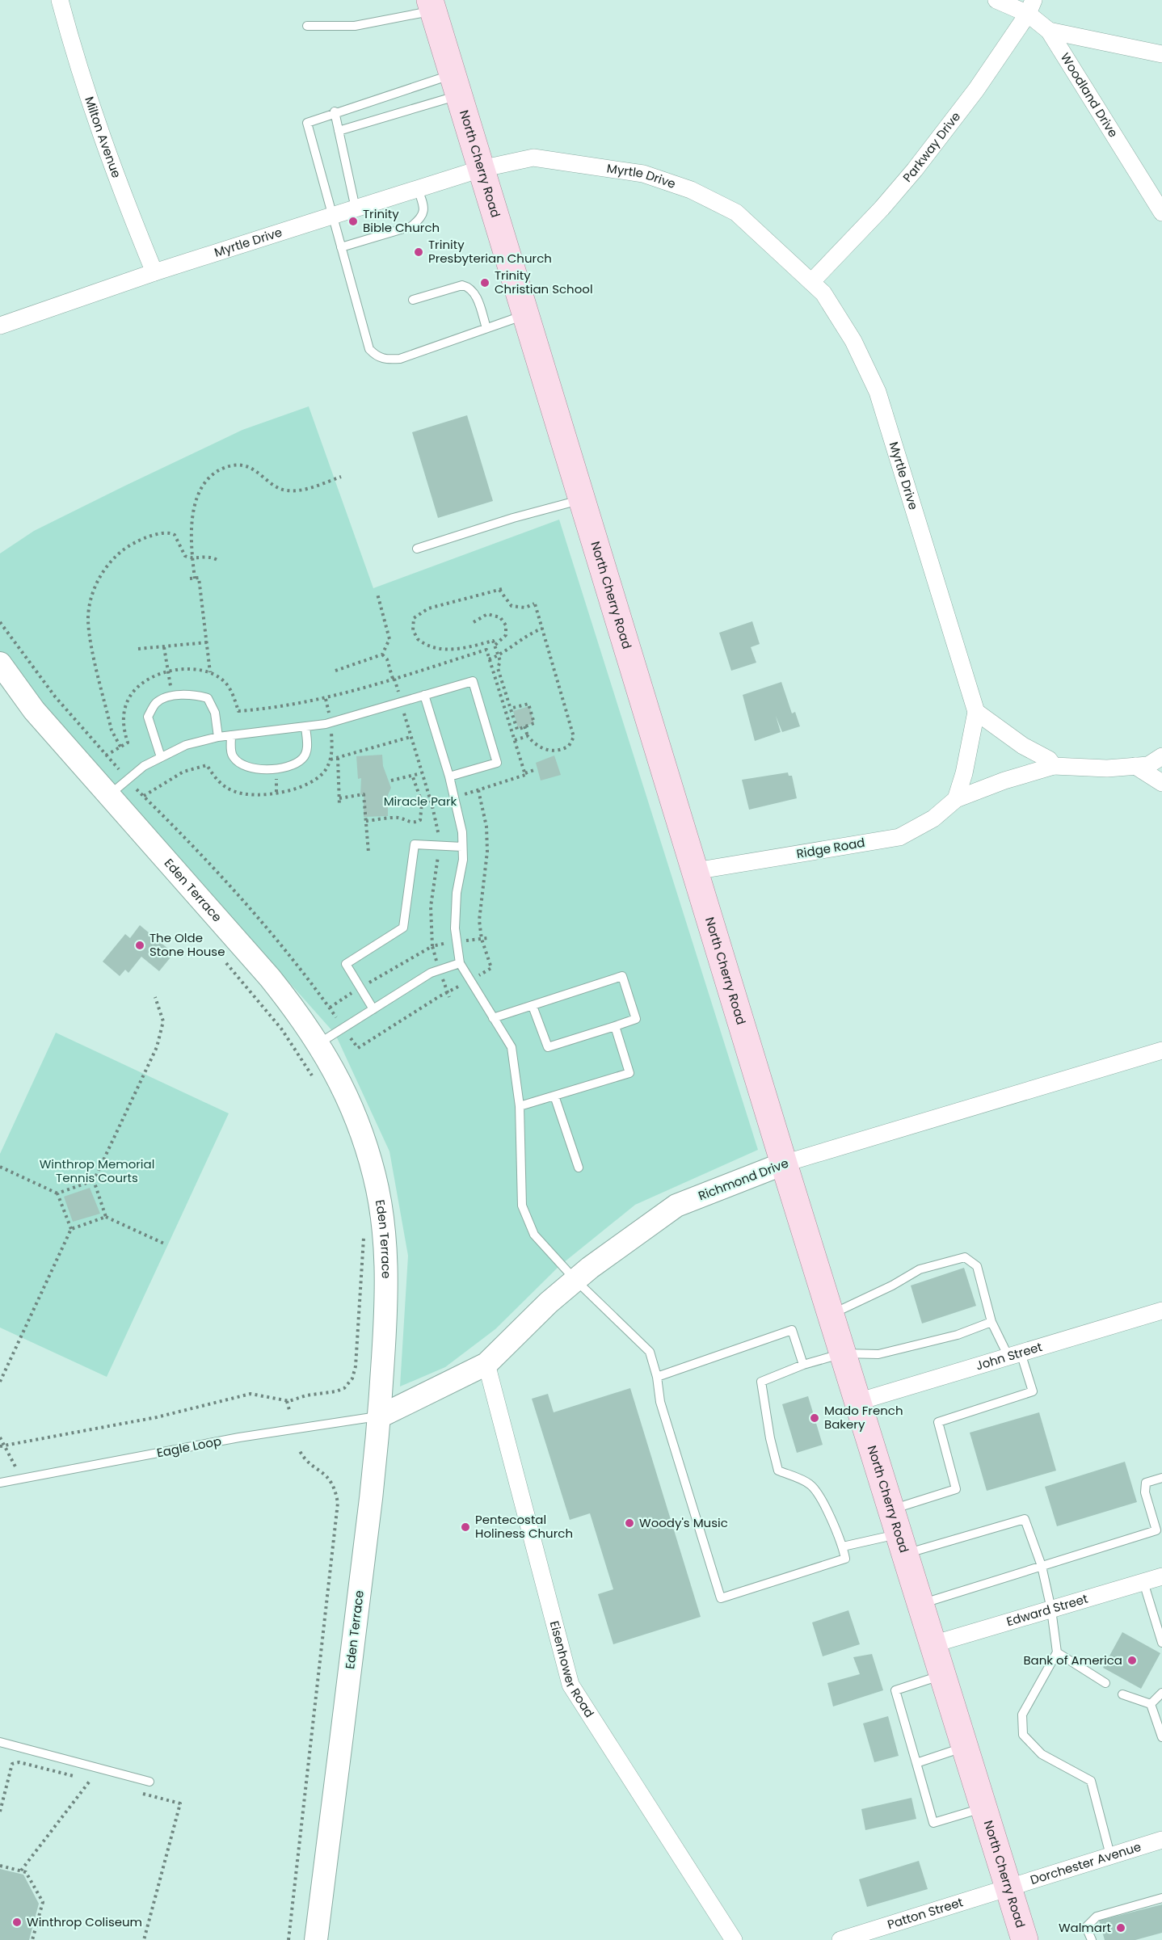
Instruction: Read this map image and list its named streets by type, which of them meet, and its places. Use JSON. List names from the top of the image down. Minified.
{"streets":{"main road":["North Cherry Road"],"street":["Woodland Drive","Milton Avenue","Parkway Drive","Myrtle Drive","Ridge Road","Eden Terrace","Richmond Drive","John Street","Edward Street","Eisenhower Road","Dorchester Avenue","Patton Street"],"lane":["Eagle Loop"]},"crossings":[["Woodland Drive","Parkway Drive"],["Milton Avenue","Myrtle Drive"],["Parkway Drive","Myrtle Drive"],["North Cherry Road","Myrtle Drive"],["North Cherry Road","Ridge Road"],["North Cherry Road","Richmond Drive"],["North Cherry Road","John Street"],["North Cherry Road","Edward Street"],["North Cherry Road","Dorchester Avenue"],["North Cherry Road","Patton Street"],["Eden Terrace","Richmond Drive"],["Eden Terrace","Eagle Loop"],["Richmond Drive","Eagle Loop"],["Richmond Drive","Eisenhower Road"],["Dorchester Avenue","Patton Street"]],"parks":["Miracle Park","Winthrop Memorial Tennis Courts"],"places":["Trinity Bible Church","Trinity Presbyterian Church","Trinity Christian School","The Olde Stone House","Mado French Bakery","Woody's Music","Pentecostal Holiness Church","Bank of America","Winthrop Coliseum","Walmart"]}
